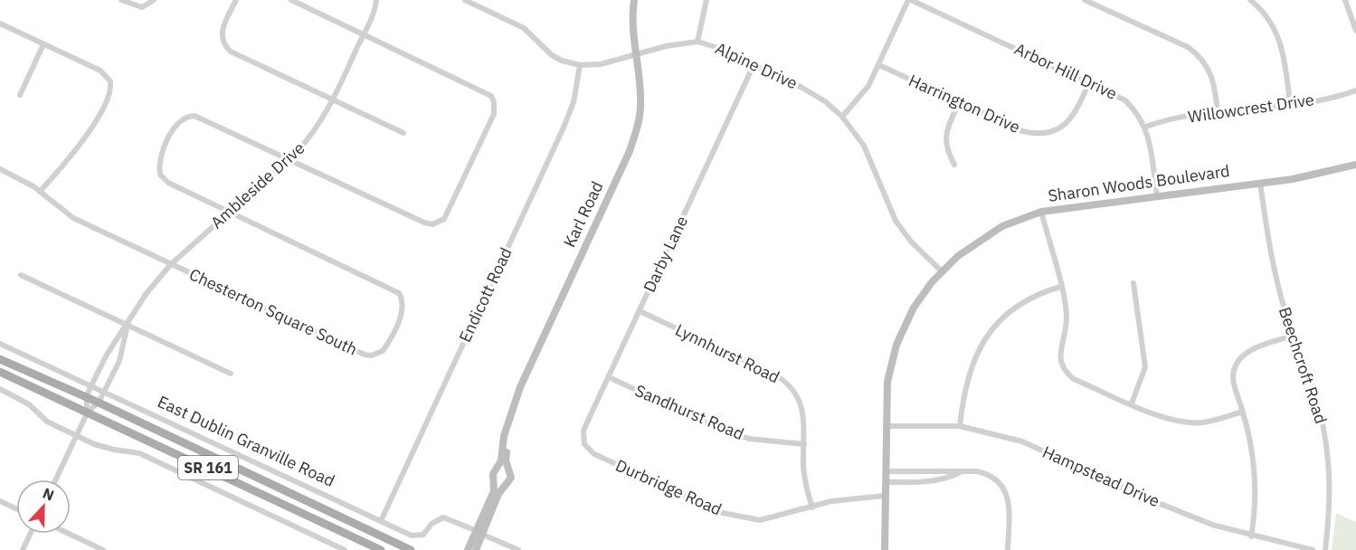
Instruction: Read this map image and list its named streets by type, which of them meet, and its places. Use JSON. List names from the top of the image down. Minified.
{"streets":{"main road":["East Dublin Granville Road","SR 161"],"street":["Alpine Drive","Arbor Hill Drive","Harrington Drive","Willowcrest Drive","Sharon Woods Boulevard","Ambleside Drive","Karl Road","Darby Lane","Endicott Road","Chesterton Square South","Lynnhurst Road","Beechcroft Road","Sandhurst Road","Hampstead Drive","Durbridge Road"]},"crossings":[["Alpine Drive","Sharon Woods Boulevard"],["Alpine Drive","Karl Road"],["Alpine Drive","Darby Lane"],["Alpine Drive","Endicott Road"],["Arbor Hill Drive","Harrington Drive"],["Arbor Hill Drive","Willowcrest Drive"],["Arbor Hill Drive","Sharon Woods Boulevard"],["Sharon Woods Boulevard","Beechcroft Road"],["Sharon Woods Boulevard","Hampstead Drive"],["Sharon Woods Boulevard","Durbridge Road"],["Ambleside Drive","Chesterton Square South"],["Ambleside Drive","East Dublin Granville Road"],["Ambleside Drive","SR 161"],["Darby Lane","Lynnhurst Road"],["Darby Lane","Sandhurst Road"],["Darby Lane","Durbridge Road"],["Endicott Road","East Dublin Granville Road"],["Lynnhurst Road","Sandhurst Road"],["Lynnhurst Road","Durbridge Road"]],"north":"top"}
